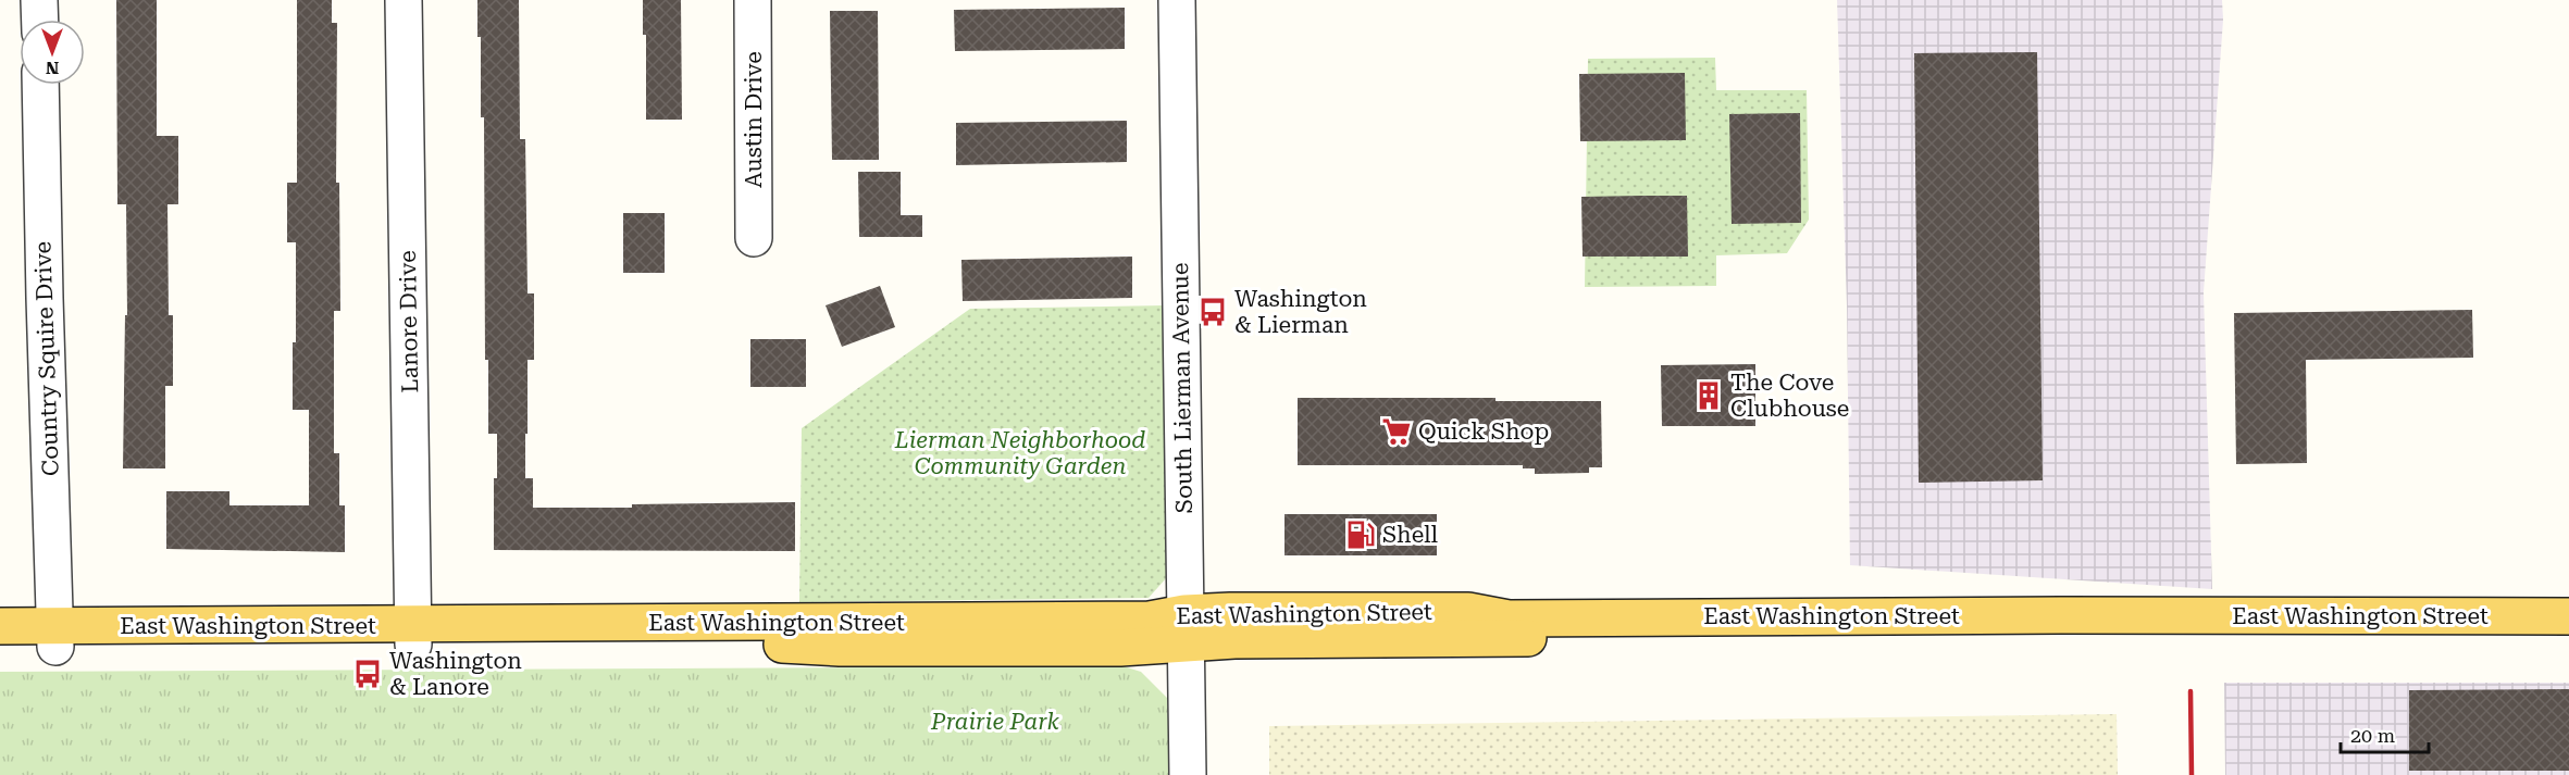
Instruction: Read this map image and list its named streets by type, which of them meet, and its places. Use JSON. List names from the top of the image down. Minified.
{"streets":{"main road":["East Washington Street"],"street":["Austin Drive","Lanore Drive","Country Squire Drive","South Lierman Avenue"]},"crossings":[["Lanore Drive","East Washington Street"],["Country Squire Drive","East Washington Street"],["South Lierman Avenue","East Washington Street"]],"parks":["Lierman Neighborhood Community Garden","Prairie Park"],"places":{"bus stop":["Washington & Lierman","Washington & Lanore"],"building":["The Cove Clubhouse"],"supermarket":["Quick Shop"],"fuel station":["Shell"]},"scale_bar":"20 m","north":"bottom"}
